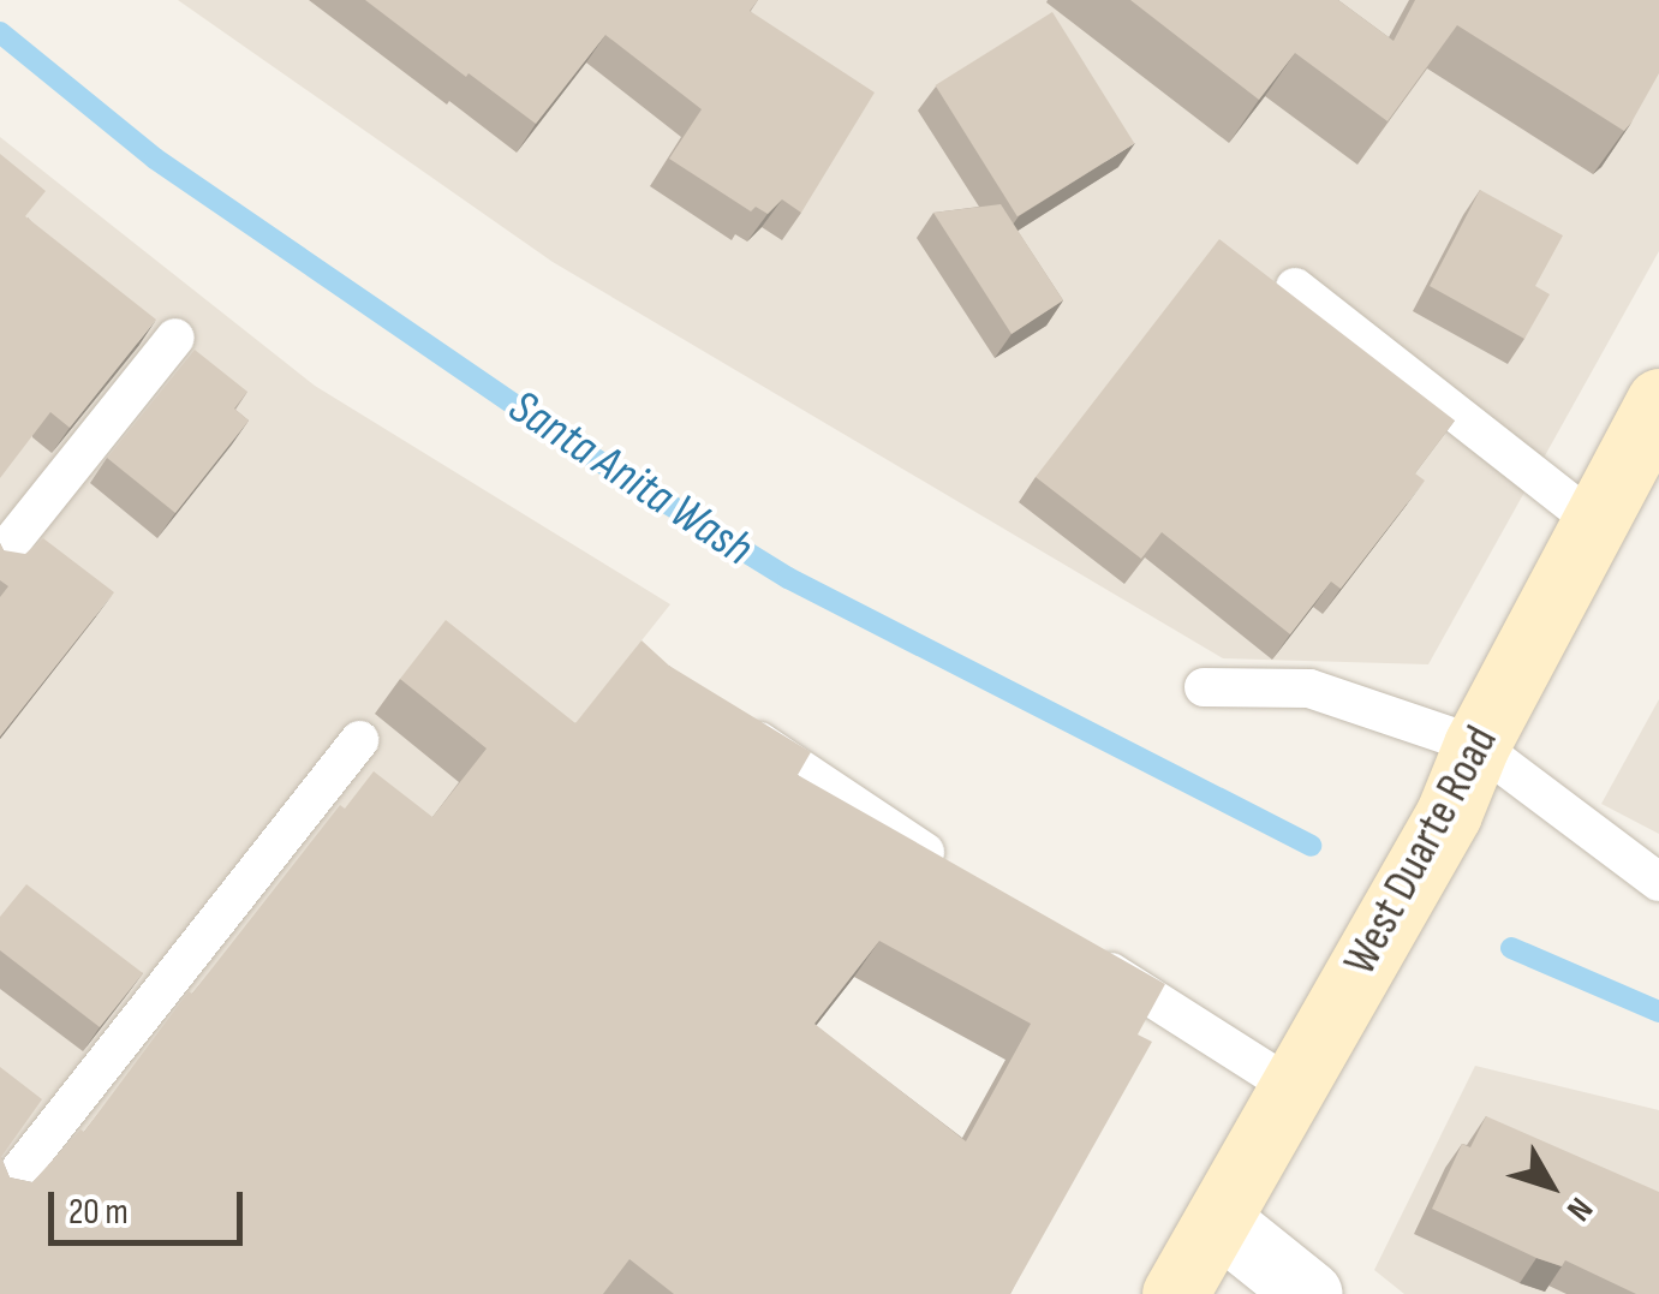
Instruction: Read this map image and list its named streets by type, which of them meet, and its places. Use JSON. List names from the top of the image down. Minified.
{"streets":{"main road":["West Duarte Road"]},"water":["Santa Anita Wash"],"scale_bar":"20 m","north":"bottom right"}
